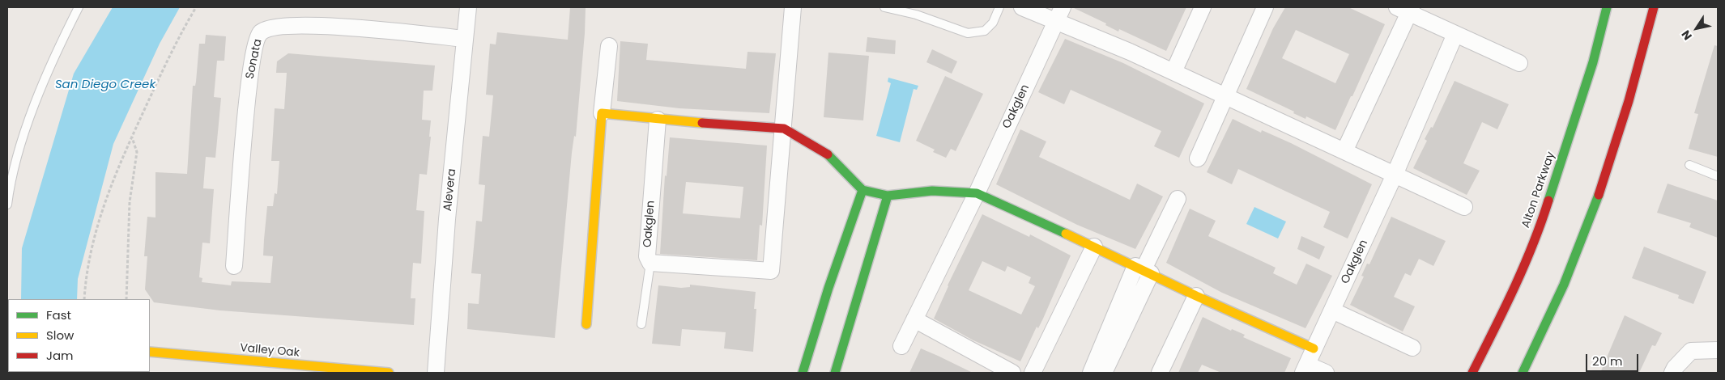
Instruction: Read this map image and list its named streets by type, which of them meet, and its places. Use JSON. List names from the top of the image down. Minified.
{"streets":{"street":["Sonata","Oakglen","Alevera","Alton Parkway","Valley Oak"]},"crossings":[["Sonata","Alevera"]],"water":["San Diego Creek"],"legend":["Fast","Slow","Jam"],"scale_bar":"20 m","north":"bottom left"}
